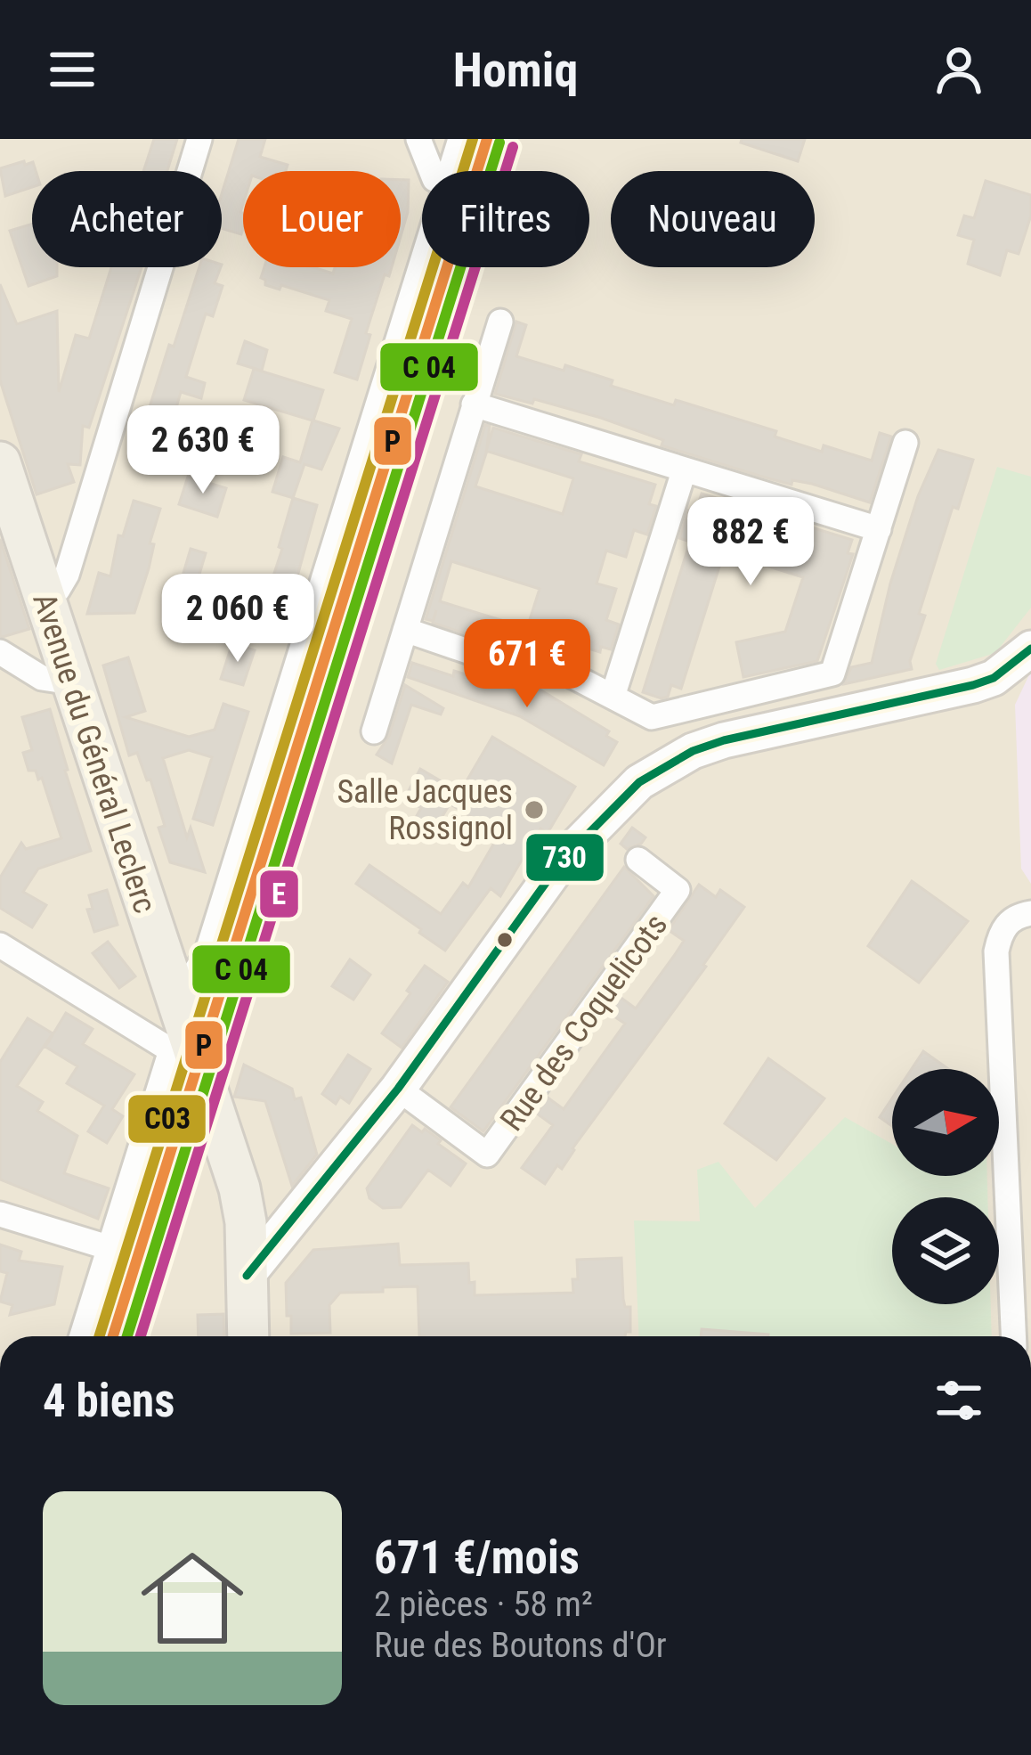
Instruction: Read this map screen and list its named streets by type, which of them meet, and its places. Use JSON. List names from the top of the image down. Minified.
{"streets":{"main road":["Avenue du Général Leclerc"],"street":["Rue des Coquelicots"]},"places":["Salle Jacques Rossignol"],"lines":["transit line P","transit line C03","transit line E","transit line 730"],"north":"right","page":{"header":"Homiq","chip":["Acheter","Louer","Filtres","Nouveau"],"price":["2 630 €","882 €","2 060 €","671 €"],"heading":"4 biens","list":[{"name":"671 €/mois","note":"2 pièces · 58 m² · Rue des Boutons d'Or"}]}}
